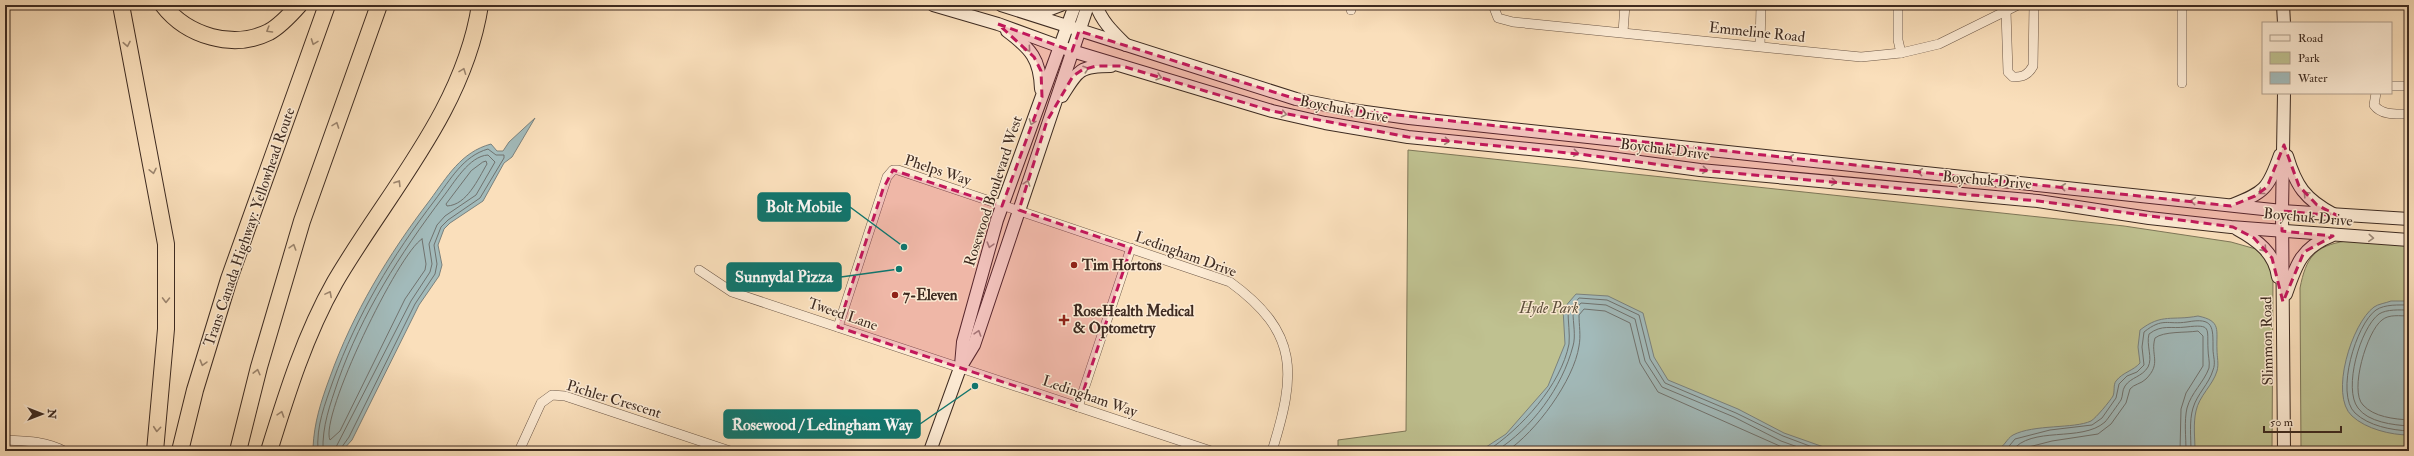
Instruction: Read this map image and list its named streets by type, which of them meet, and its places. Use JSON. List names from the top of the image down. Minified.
{"streets":{"highway":["Trans Canada Highway: Yellowhead Route"],"main road":["Boychuk Drive","Rosewood Boulevard West","Slimmon Road"],"street":["Emmeline Road","Phelps Way","Ledingham Drive","Tweed Lane","Ledingham Way","Pichler Crescent"]},"crossings":[["Boychuk Drive","Rosewood Boulevard West"],["Boychuk Drive","Slimmon Road"],["Phelps Way","Rosewood Boulevard West"],["Phelps Way","Ledingham Drive"],["Phelps Way","Tweed Lane"],["Rosewood Boulevard West","Ledingham Drive"],["Rosewood Boulevard West","Tweed Lane"],["Rosewood Boulevard West","Ledingham Way"],["Tweed Lane","Ledingham Way"]],"parks":["Hyde Park"],"places":{"other":["Bolt Mobile","Tim Hortons","Sunnydal Pizza","7-Eleven","Rosewood / Ledingham Way"],"health":["RoseHealth Medical & Optometry"]},"legend":["Road","Park","Water"],"scale_bar":"50 m","north":"right"}
